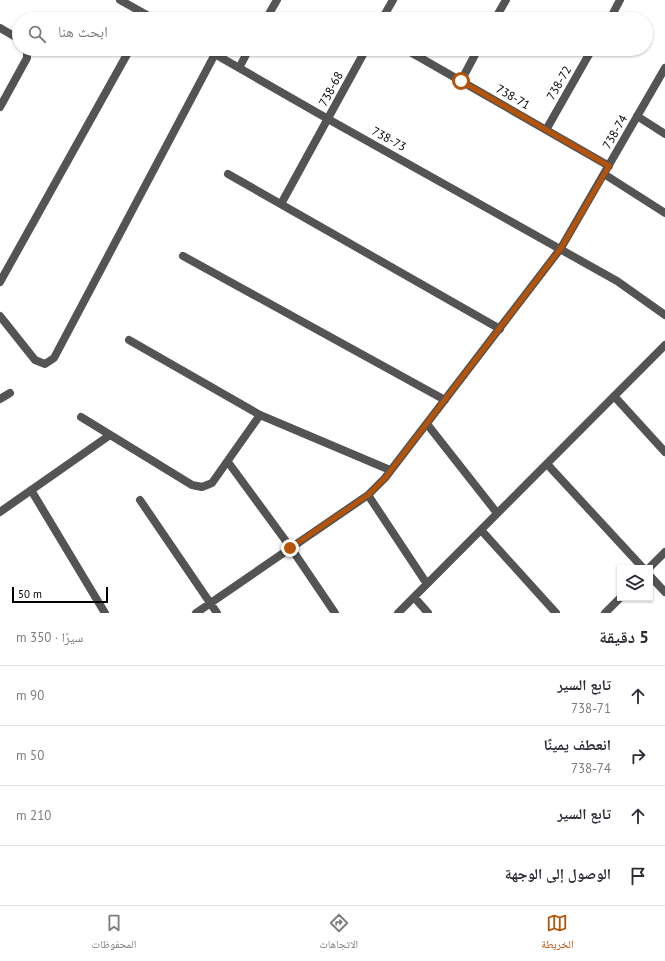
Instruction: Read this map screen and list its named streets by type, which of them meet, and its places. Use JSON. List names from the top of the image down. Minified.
{"streets":{"street":["738-72","738-68","738-71","738-74","738-73"]},"crossings":[["738-72","738-71"],["738-68","738-73"],["738-71","738-74"],["738-74","738-73"]],"scale_bar":"50 m","page":{"search":"ابحث هنا","scale":"50 m","heading":["5 دقيقة","سيرًا · 350 m"],"list":[["تابع السير","738-71","90 m"],["انعطف يمينًا","738-74","50 m"],["تابع السير","210 m"],"الوصول إلى الوجهة"],"nav":["الخريطة","الاتجاهات","المحفوظات"]}}
